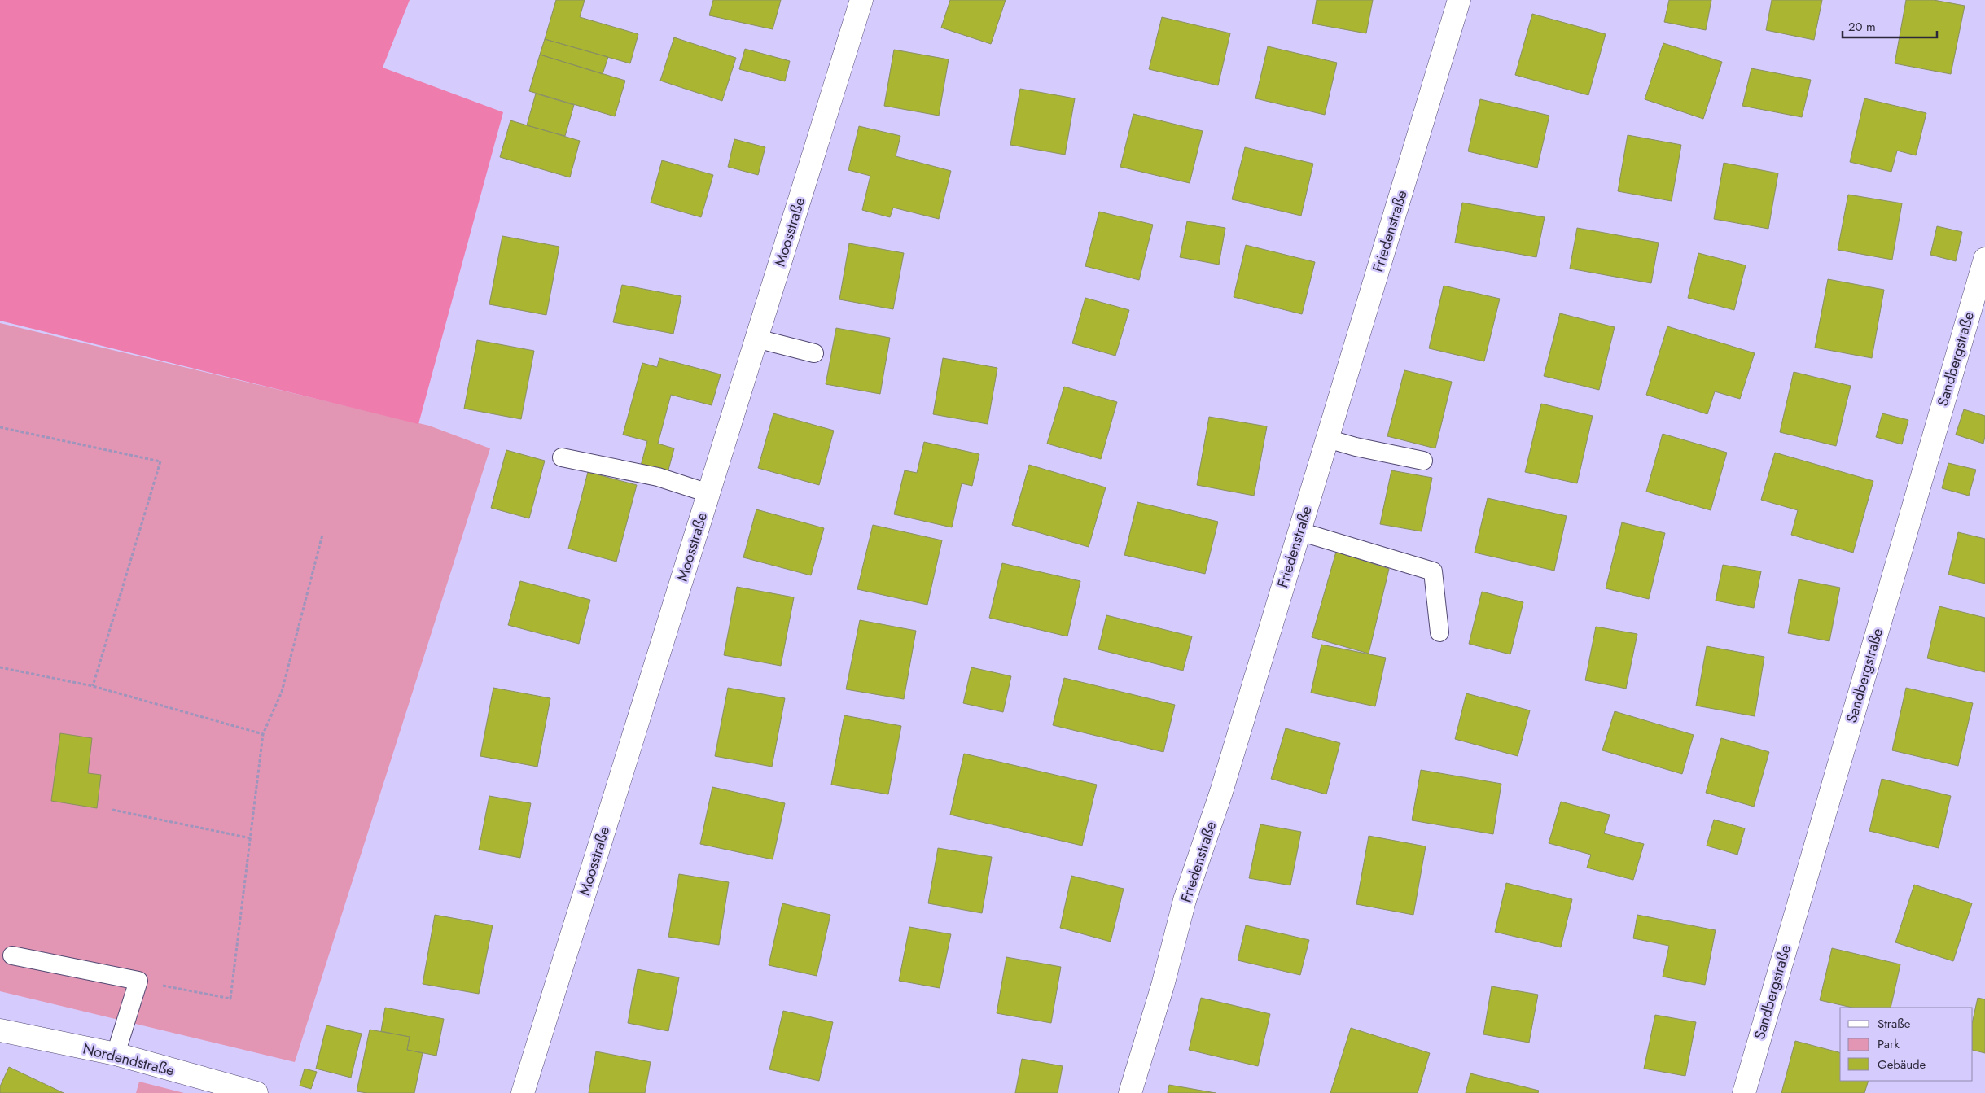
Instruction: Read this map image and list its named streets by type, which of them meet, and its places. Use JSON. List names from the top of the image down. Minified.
{"streets":{"street":["Friedenstraße","Moosstraße","Sandbergstraße","Nordendstraße"]},"legend":["Straße","Park","Gebäude"],"scale_bar":"20 m"}
